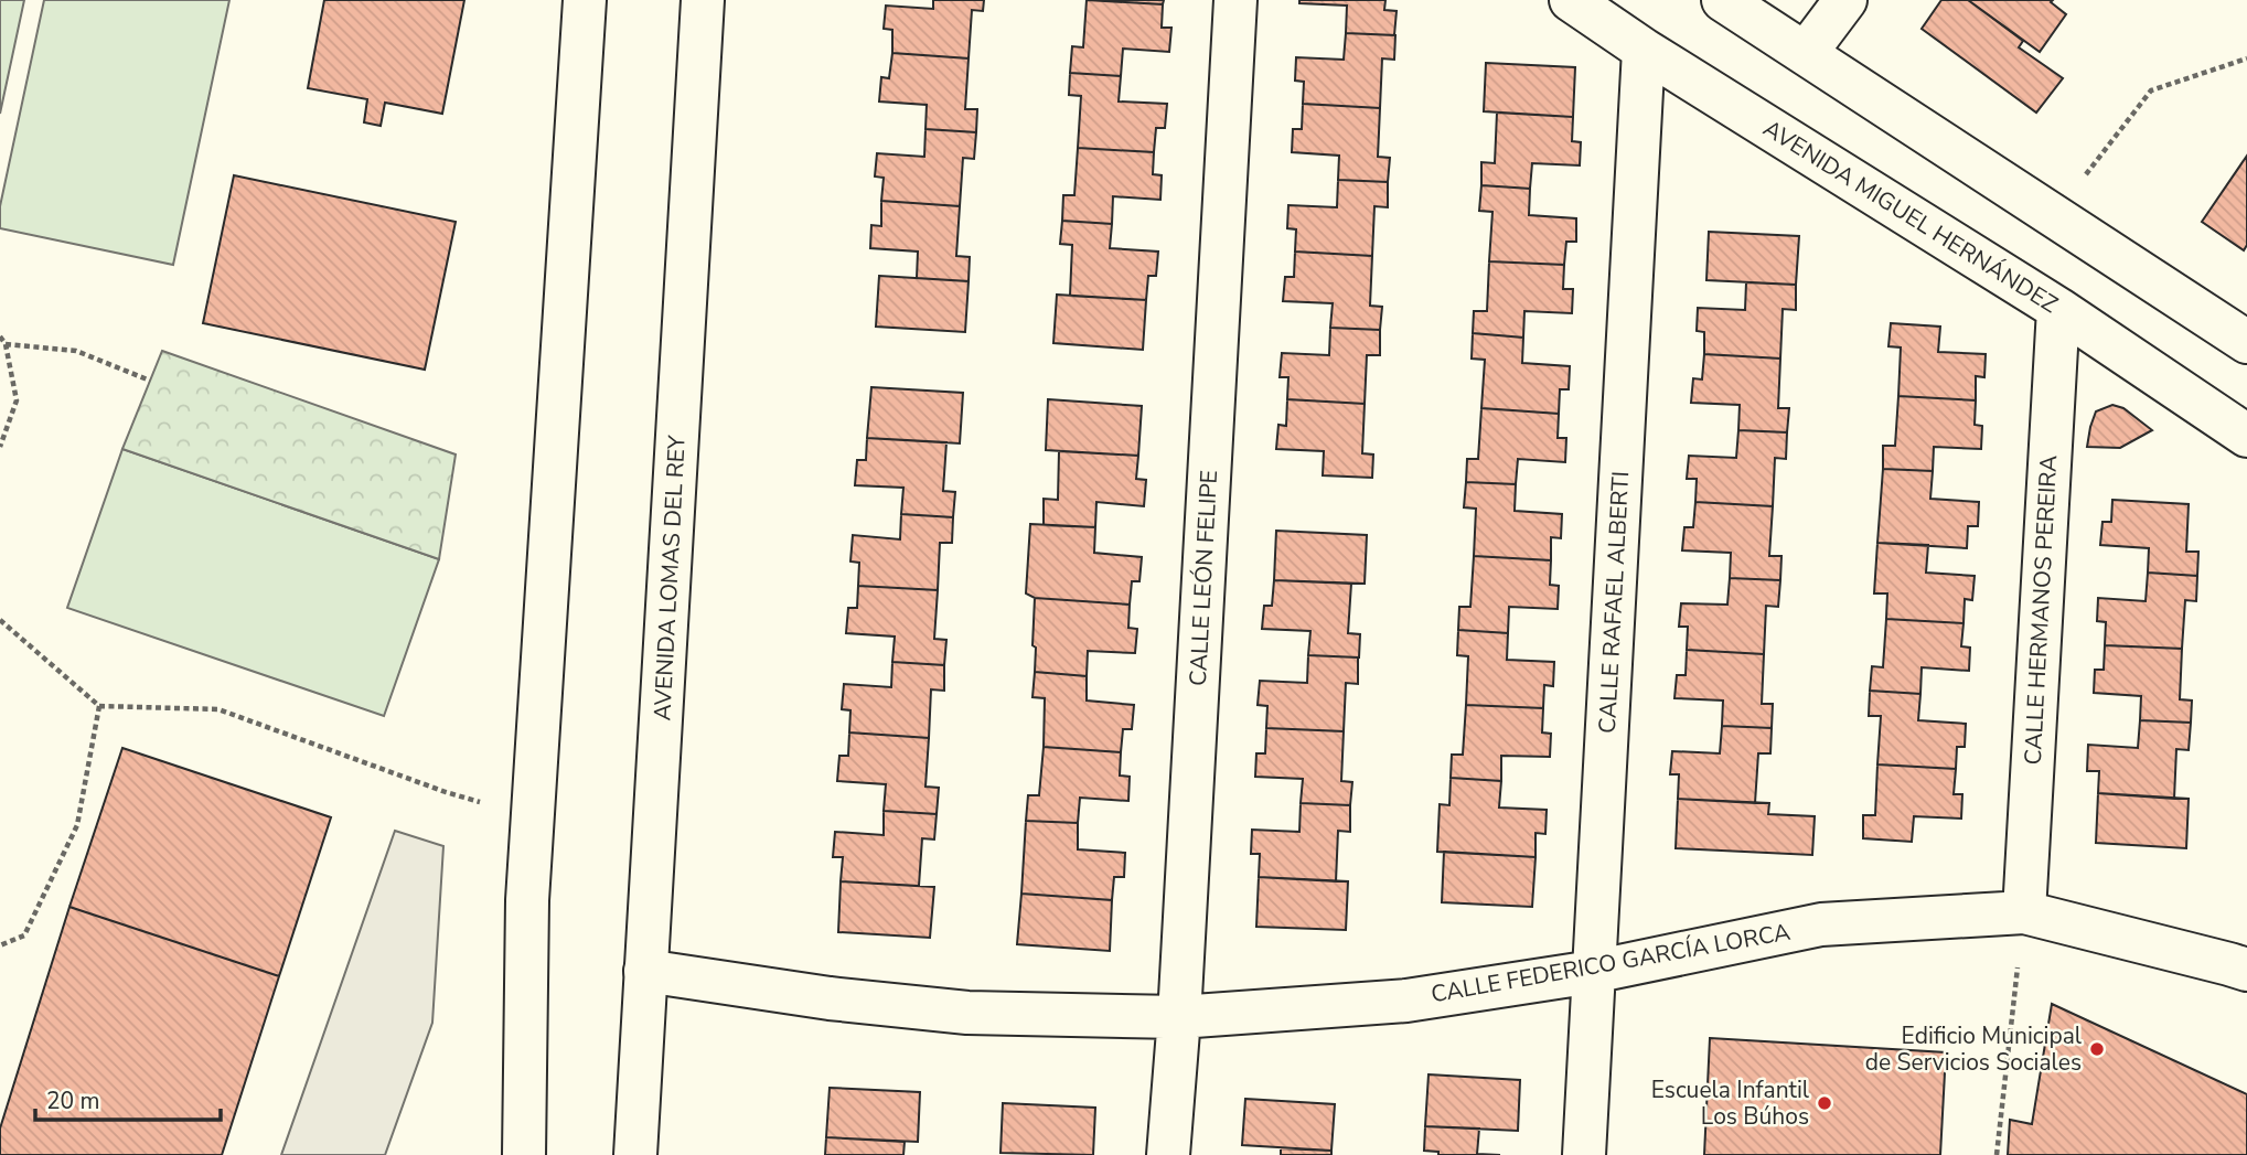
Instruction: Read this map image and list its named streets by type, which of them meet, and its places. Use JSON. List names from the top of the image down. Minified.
{"streets":{"street":["AVENIDA MIGUEL HERNÁNDEZ","AVENIDA LOMAS DEL REY","CALLE LEÓN FELIPE","CALLE RAFAEL ALBERTI","CALLE HERMANOS PEREIRA","CALLE FEDERICO GARCÍA LORCA"]},"crossings":[["AVENIDA MIGUEL HERNÁNDEZ","CALLE RAFAEL ALBERTI"],["AVENIDA MIGUEL HERNÁNDEZ","CALLE HERMANOS PEREIRA"],["AVENIDA LOMAS DEL REY","CALLE FEDERICO GARCÍA LORCA"],["CALLE LEÓN FELIPE","CALLE FEDERICO GARCÍA LORCA"],["CALLE RAFAEL ALBERTI","CALLE FEDERICO GARCÍA LORCA"],["CALLE HERMANOS PEREIRA","CALLE FEDERICO GARCÍA LORCA"]],"places":["Edificio Municipal de Servicios Sociales","Escuela Infantil Los Búhos"],"scale_bar":"20 m"}
